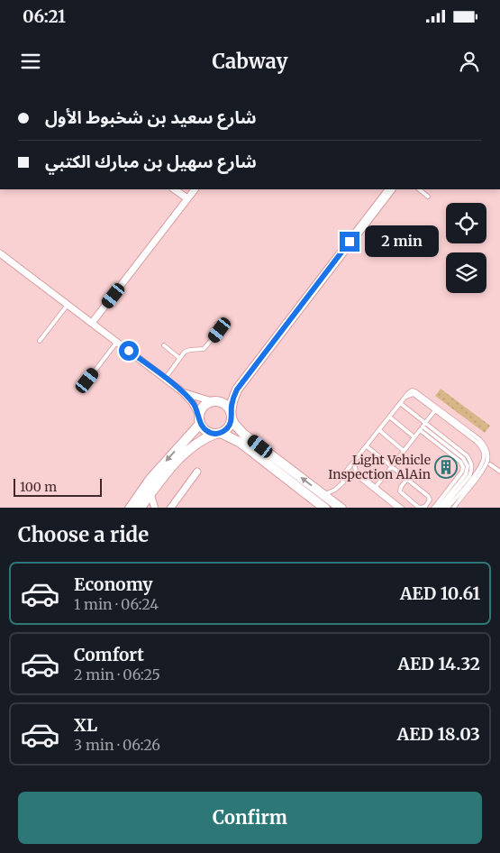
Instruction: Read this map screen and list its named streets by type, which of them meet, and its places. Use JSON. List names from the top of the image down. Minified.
{"places":{"building":["Light Vehicle Inspection AlAin"]},"scale_bar":"100 m","page":{"status":"06:21","header":"Cabway","banner":["شارع سعيد بن شخبوط الأول","شارع سهيل بن مبارك الكتبي"],"bubble":"2 min","scale":"100 m","heading":"Choose a ride","list":[{"name":"Economy","note":"1 min · 06:24","value":"AED 10.61"},{"name":"Comfort","note":"2 min · 06:25","value":"AED 14.32"},{"name":"XL","note":"3 min · 06:26","value":"AED 18.03"}],"buttons":"Confirm"}}
